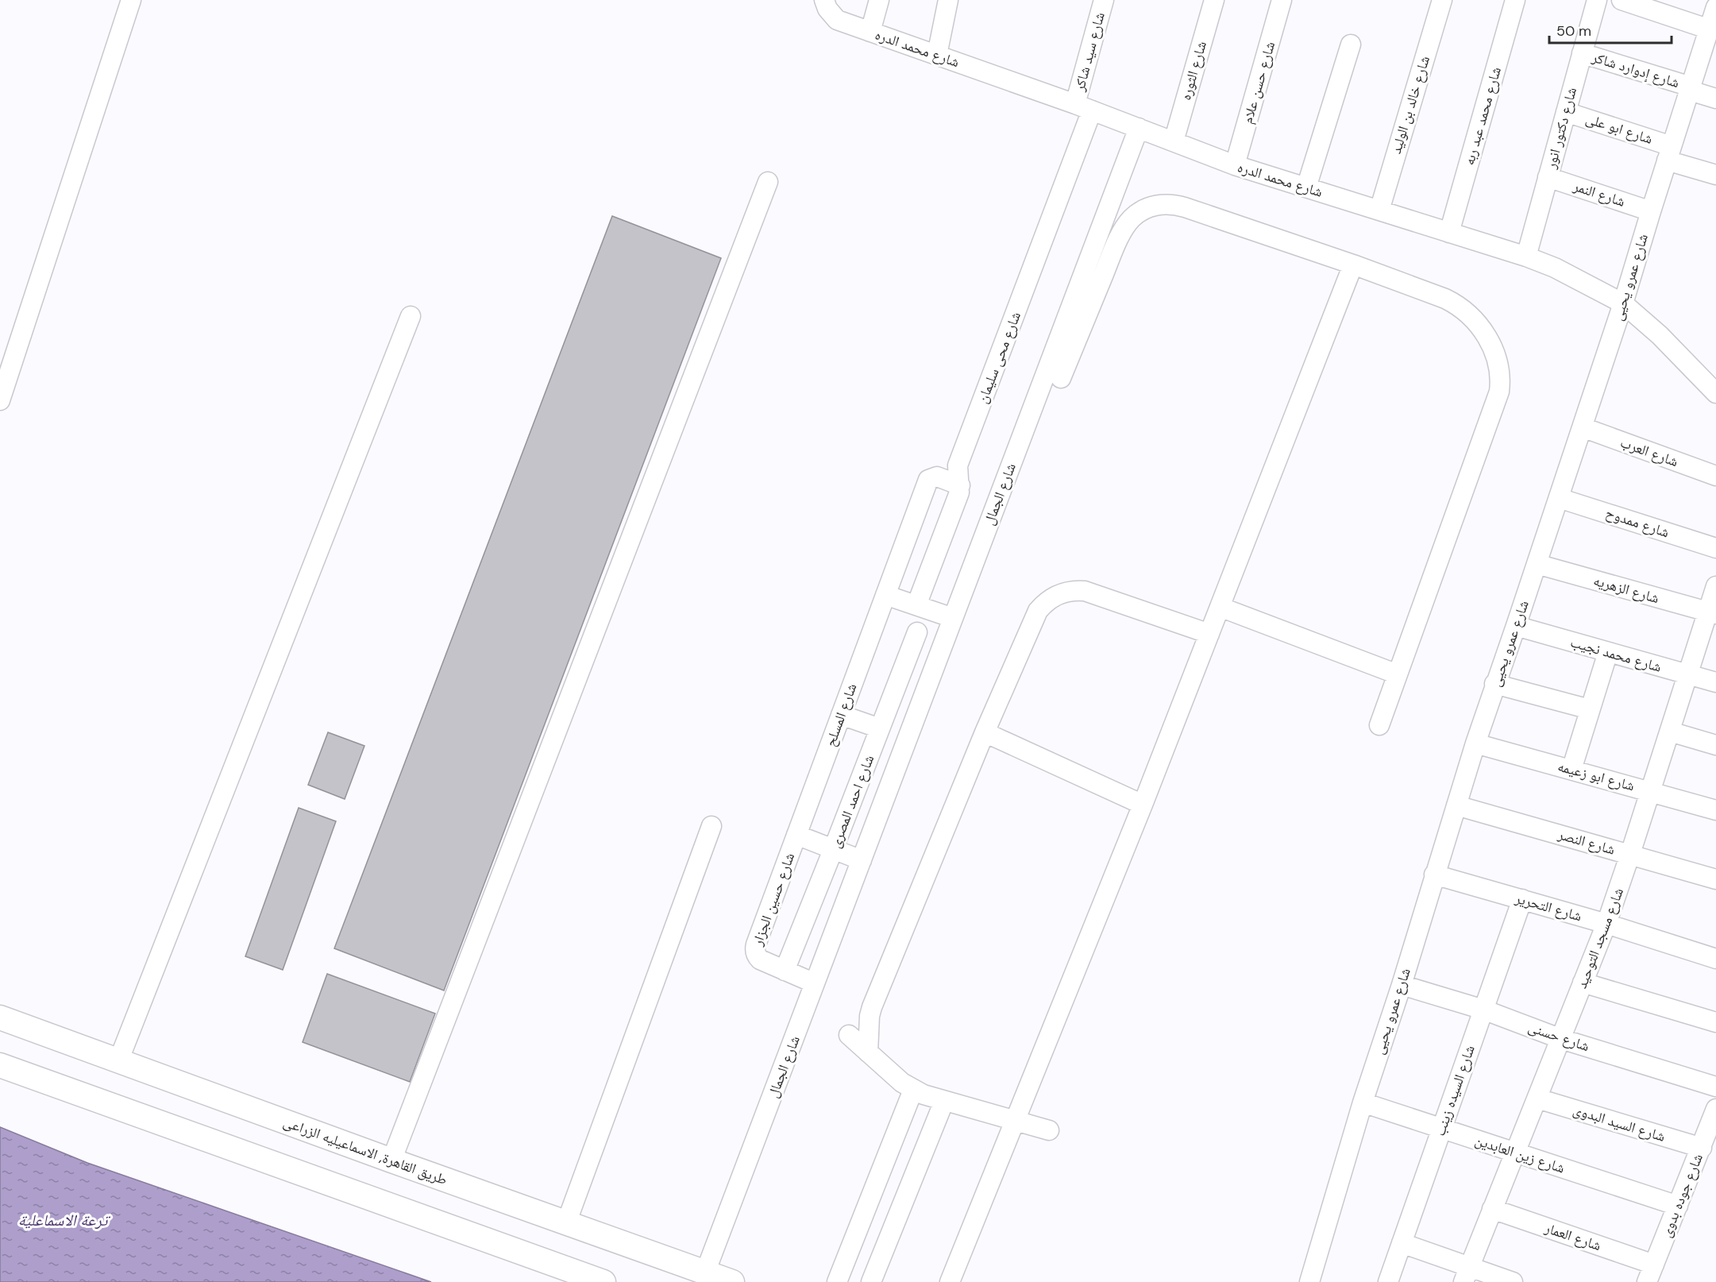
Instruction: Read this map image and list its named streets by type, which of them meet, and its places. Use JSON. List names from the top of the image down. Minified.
{"streets":{"main road":["طريق القاهرة, الاسماعيليه الزراعى"],"street":["شارع محمد الدره","شارع سيد شاكر","شارع إدوارد شاكر","شارع الثوره","شارع حسن علام","شارع خالد بن الوليد","شارع محمد عبد ربه","شارع دكتور انور","شارع ابو على","شارع النمر","شارع عمرو يحيى","شارع محى سليمان","شارع العرب","شارع الجمال","شارع ممدوح","شارع الزهريه","شارع محمد نجيب","شارع المسلح","شارع ابو زعيمه","شارع احمد المصرى","شارع النصر","شارع حسين الجزار","شارع التحرير","شارع مسجد التوحيد","شارع حسنى","شارع السيده زينب","شارع السيد البدوى","شارع زين العابدين","شارع جوده بدوى","شارع العمار"]},"crossings":[["شارع محمد الدره","شارع سيد شاكر"],["شارع محمد الدره","شارع الثوره"],["شارع محمد الدره","شارع حسن علام"],["شارع محمد الدره","شارع خالد بن الوليد"],["شارع محمد الدره","شارع محمد عبد ربه"],["شارع محمد الدره","شارع دكتور انور"],["شارع محمد الدره","شارع عمرو يحيى"],["شارع محمد الدره","شارع محى سليمان"],["شارع محمد الدره","شارع الجمال"],["شارع سيد شاكر","شارع محى سليمان"],["شارع إدوارد شاكر","شارع دكتور انور"],["شارع إدوارد شاكر","شارع عمرو يحيى"],["شارع دكتور انور","شارع ابو على"],["شارع دكتور انور","شارع النمر"],["شارع ابو على","شارع عمرو يحيى"],["شارع النمر","شارع عمرو يحيى"],["شارع عمرو يحيى","شارع العرب"],["شارع عمرو يحيى","شارع ممدوح"],["شارع عمرو يحيى","شارع الزهريه"],["شارع عمرو يحيى","شارع محمد نجيب"],["شارع عمرو يحيى","شارع ابو زعيمه"],["شارع عمرو يحيى","شارع النصر"],["شارع عمرو يحيى","شارع التحرير"],["شارع عمرو يحيى","شارع حسنى"],["شارع عمرو يحيى","شارع زين العابدين"],["شارع محى سليمان","شارع المسلح"],["شارع الجمال","شارع حسين الجزار"],["شارع الجمال","طريق القاهرة, الاسماعيليه الزراعى"],["شارع الزهريه","شارع مسجد التوحيد"],["شارع محمد نجيب","شارع مسجد التوحيد"],["شارع المسلح","شارع حسين الجزار"],["شارع ابو زعيمه","شارع مسجد التوحيد"],["شارع احمد المصرى","شارع حسين الجزار"],["شارع النصر","شارع مسجد التوحيد"],["شارع التحرير","شارع مسجد التوحيد"],["شارع التحرير","شارع السيده زينب"],["شارع مسجد التوحيد","شارع حسنى"],["شارع مسجد التوحيد","شارع السيد البدوى"],["شارع مسجد التوحيد","شارع زين العابدين"],["شارع مسجد التوحيد","شارع العمار"],["شارع حسنى","شارع السيده زينب"],["شارع السيده زينب","شارع زين العابدين"],["شارع السيد البدوى","شارع جوده بدوى"],["شارع زين العابدين","شارع جوده بدوى"],["شارع جوده بدوى","شارع العمار"]],"water":["ترعة الاسماعلية"],"scale_bar":"50 m"}
